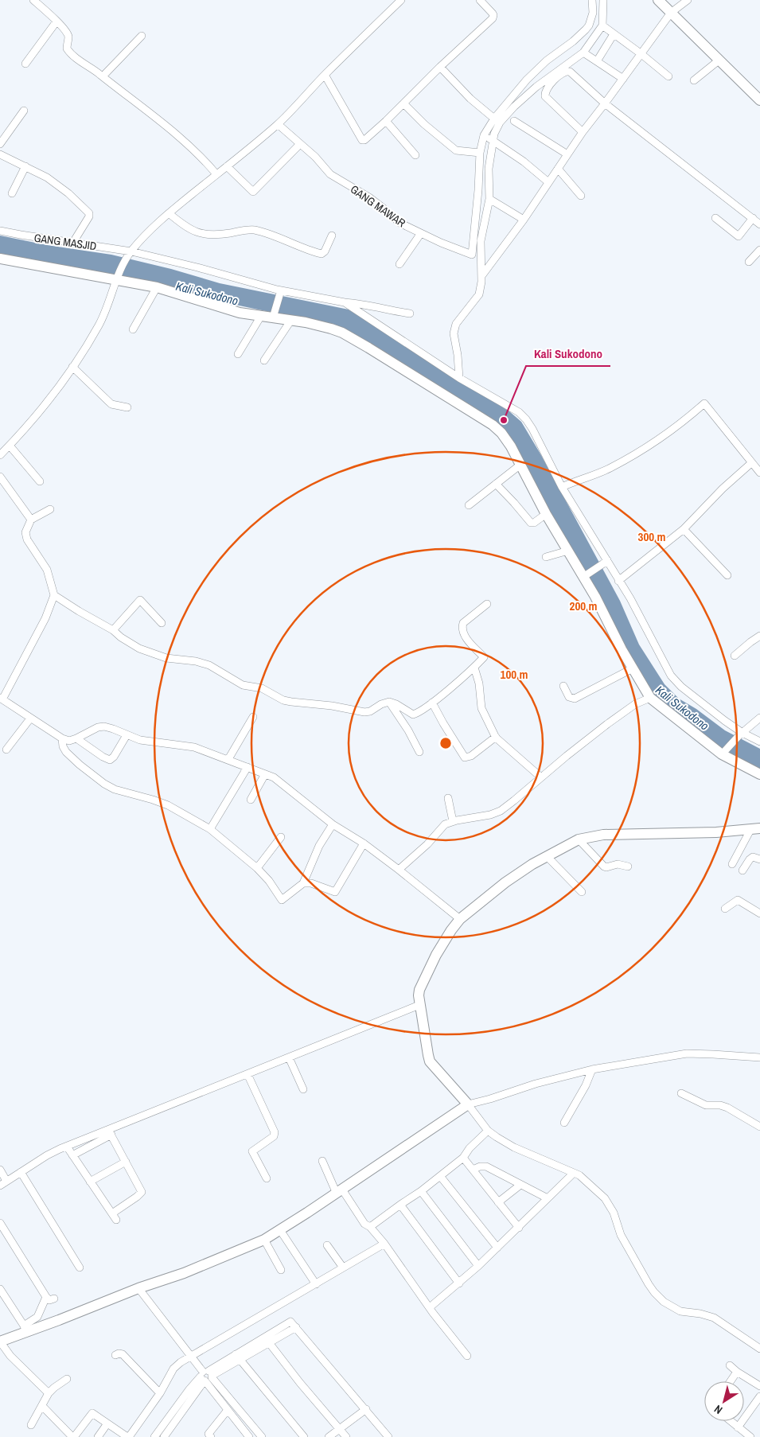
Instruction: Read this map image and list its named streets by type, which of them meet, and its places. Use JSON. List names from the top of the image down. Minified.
{"streets":{"street":["GANG MAWAR","GANG MASJID"]},"water":["Kali Sukodono"],"places":["Kali Sukodono"],"north":"bottom left","rings":["300 m","200 m","100 m"]}
